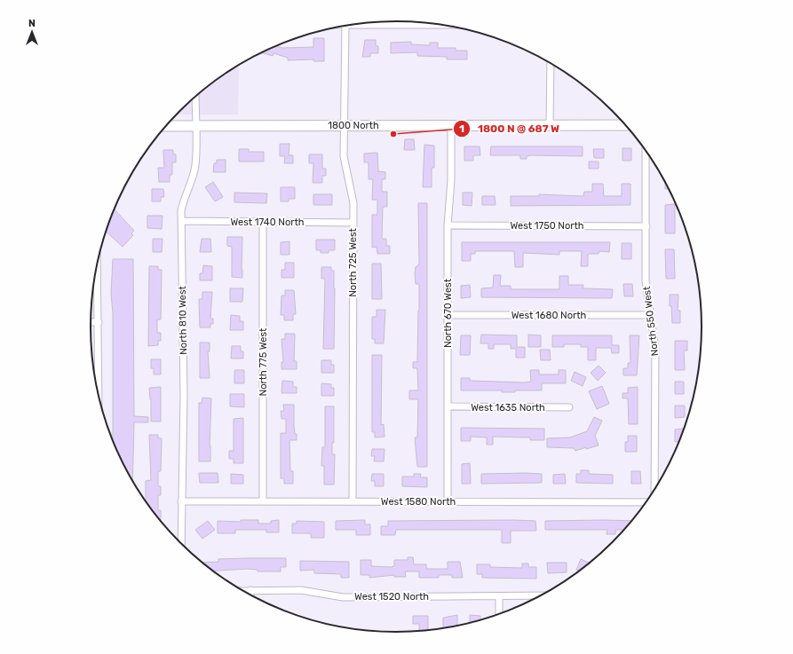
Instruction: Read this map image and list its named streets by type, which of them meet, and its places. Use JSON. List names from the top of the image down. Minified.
{"streets":{"main road":["1800 North"],"street":["West 1740 North","West 1750 North","North 725 West","North 670 West","West 1680 North","North 810 West","North 550 West","North 775 West","West 1635 North","West 1580 North","West 1520 North"]},"crossings":[["1800 North","North 725 West"],["1800 North","North 670 West"],["1800 North","North 810 West"],["West 1740 North","North 725 West"],["West 1740 North","North 810 West"],["West 1740 North","North 775 West"],["West 1750 North","North 670 West"],["West 1750 North","North 550 West"],["North 725 West","West 1580 North"],["North 670 West","West 1680 North"],["North 670 West","West 1635 North"],["North 670 West","West 1580 North"],["West 1680 North","North 550 West"],["North 810 West","West 1580 North"],["North 775 West","West 1580 North"]],"places":["1800 N @ 687 W"],"north":"top"}
